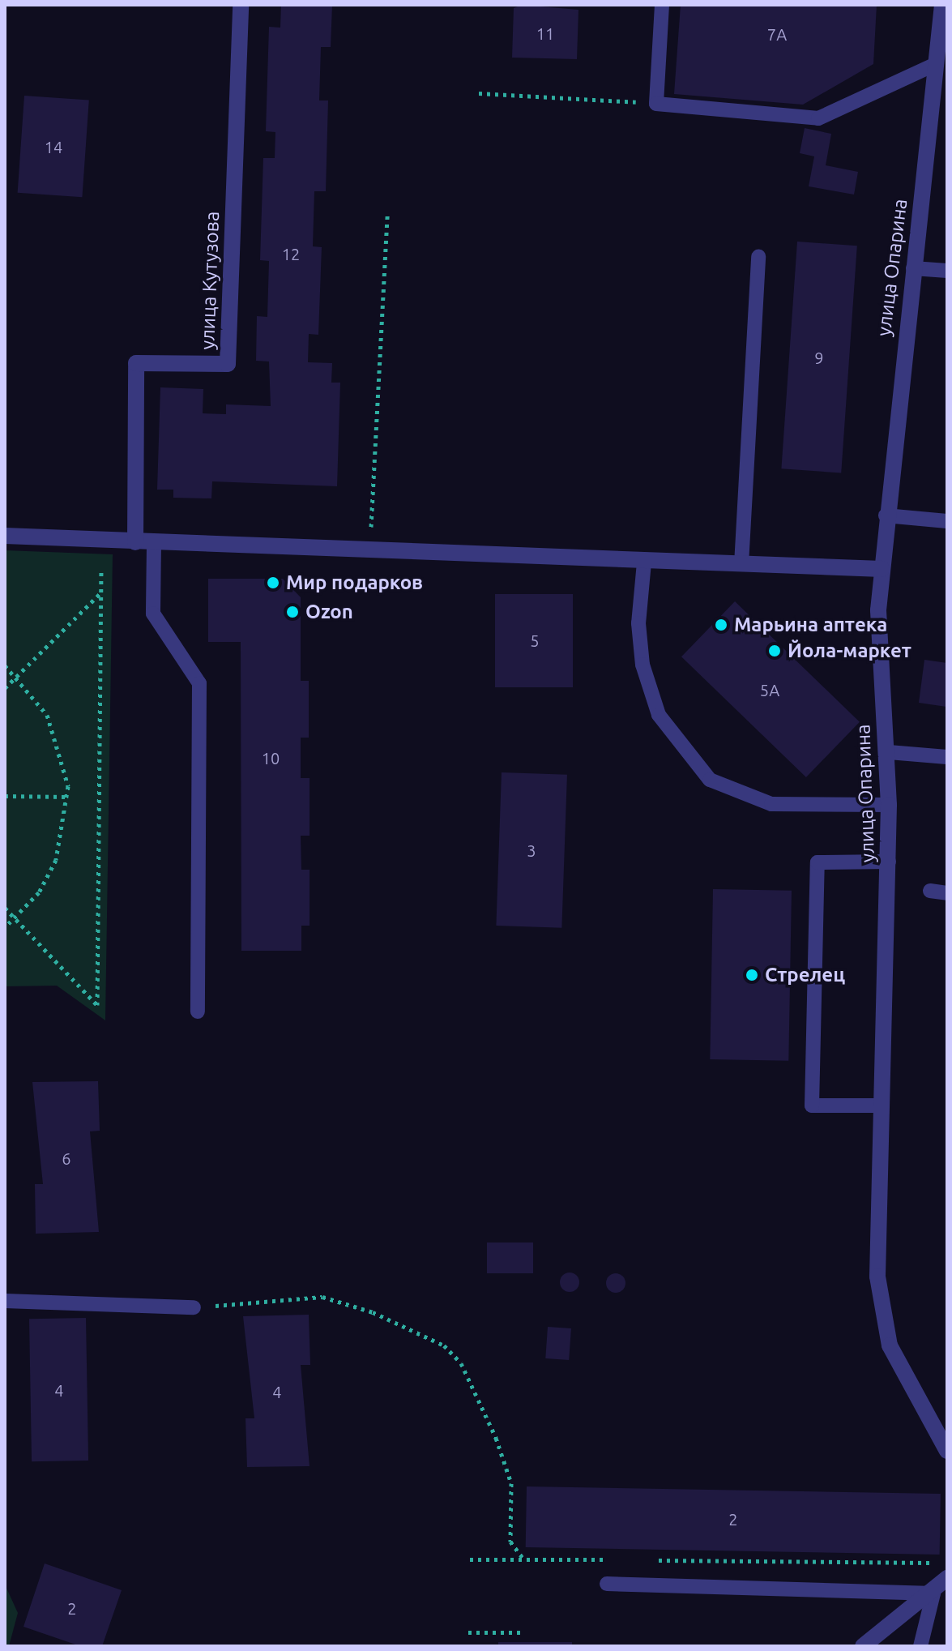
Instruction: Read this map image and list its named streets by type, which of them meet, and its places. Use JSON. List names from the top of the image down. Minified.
{"streets":{"street":["улица Опарина","улица Кутузова"]},"places":["Мир подарков","Ozon","Марьина аптека","Йола-маркет","Стрелец"],"house_numbers":["11","7А","14","12","9","5","5А","10","3","6","4","4","2","2"]}
